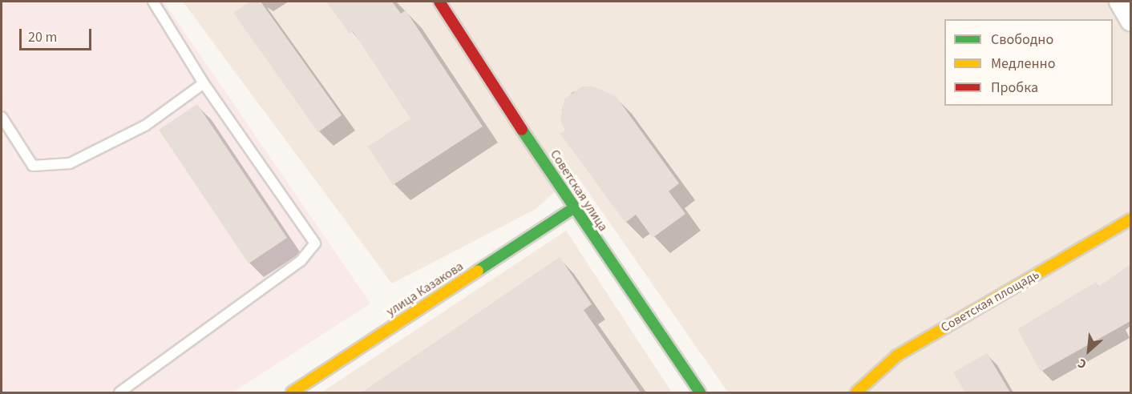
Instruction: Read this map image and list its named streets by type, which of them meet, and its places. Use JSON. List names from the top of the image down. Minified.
{"streets":{"main road":["Советская улица","улица Казакова","Советская площадь"]},"crossings":[["Советская улица","улица Казакова"]],"legend":["Свободно","Медленно","Пробка"],"scale_bar":"20 m","north":"bottom left"}
